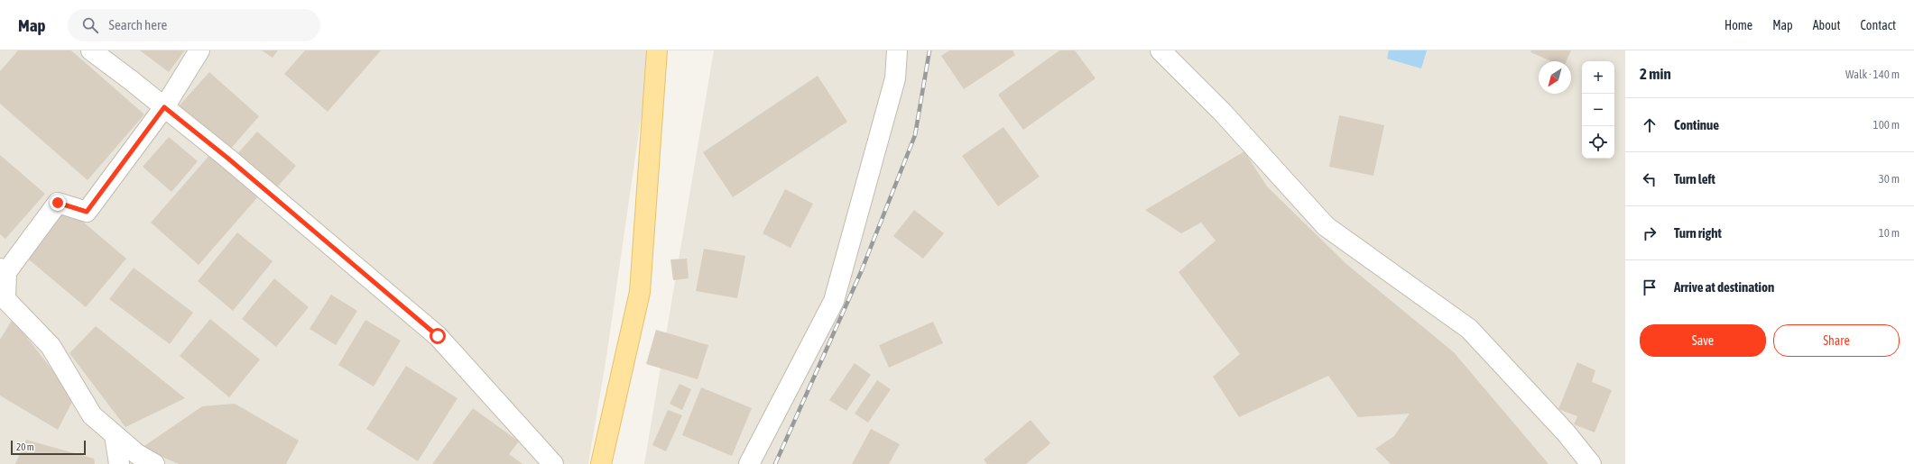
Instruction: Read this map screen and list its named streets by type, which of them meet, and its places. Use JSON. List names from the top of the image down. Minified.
{"scale_bar":"20 m","north":"bottom left","page":{"header":"Map","search":"Search here","nav":["Home","Map","About","Contact"],"heading":["2 min","Walk · 140 m"],"map_buttons":["+","−"],"list":[["Continue","100 m"],["Turn left","30 m"],["Turn right","10 m"],"Arrive at destination"],"buttons":["Save","Share"],"scale":"20 m"}}
